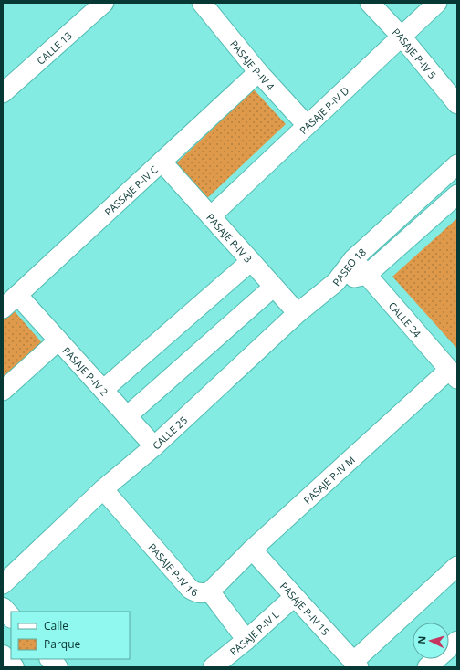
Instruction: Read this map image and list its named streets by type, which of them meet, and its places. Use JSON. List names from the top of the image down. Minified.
{"streets":{"street":["CALLE 13","PASAJE P-IV 5","PASAJE P-IV 4","PASAJE P-IV D","PASSAJE P-IV C","PASAJE P-IV 3","PASEO 18","CALLE 24","PASAJE P-IV 2","CALLE 25","PASAJE P-IV M","PASAJE P-IV 16","PASAJE P-IV 15","PASAJE P-IV L"]},"crossings":[["PASAJE P-IV 5","PASAJE P-IV D"],["PASAJE P-IV 4","PASAJE P-IV D"],["PASAJE P-IV 4","PASSAJE P-IV C"],["PASAJE P-IV D","PASAJE P-IV 3"],["PASSAJE P-IV C","PASAJE P-IV 3"],["PASSAJE P-IV C","PASAJE P-IV 2"],["PASAJE P-IV 3","CALLE 25"],["PASEO 18","CALLE 24"],["PASEO 18","CALLE 25"],["CALLE 24","PASAJE P-IV M"],["PASAJE P-IV 2","CALLE 25"],["CALLE 25","PASAJE P-IV 16"],["PASAJE P-IV M","PASAJE P-IV 16"],["PASAJE P-IV M","PASAJE P-IV 15"],["PASAJE P-IV 16","PASAJE P-IV L"],["PASAJE P-IV 15","PASAJE P-IV L"]],"legend":["Calle","Parque"],"north":"left"}
